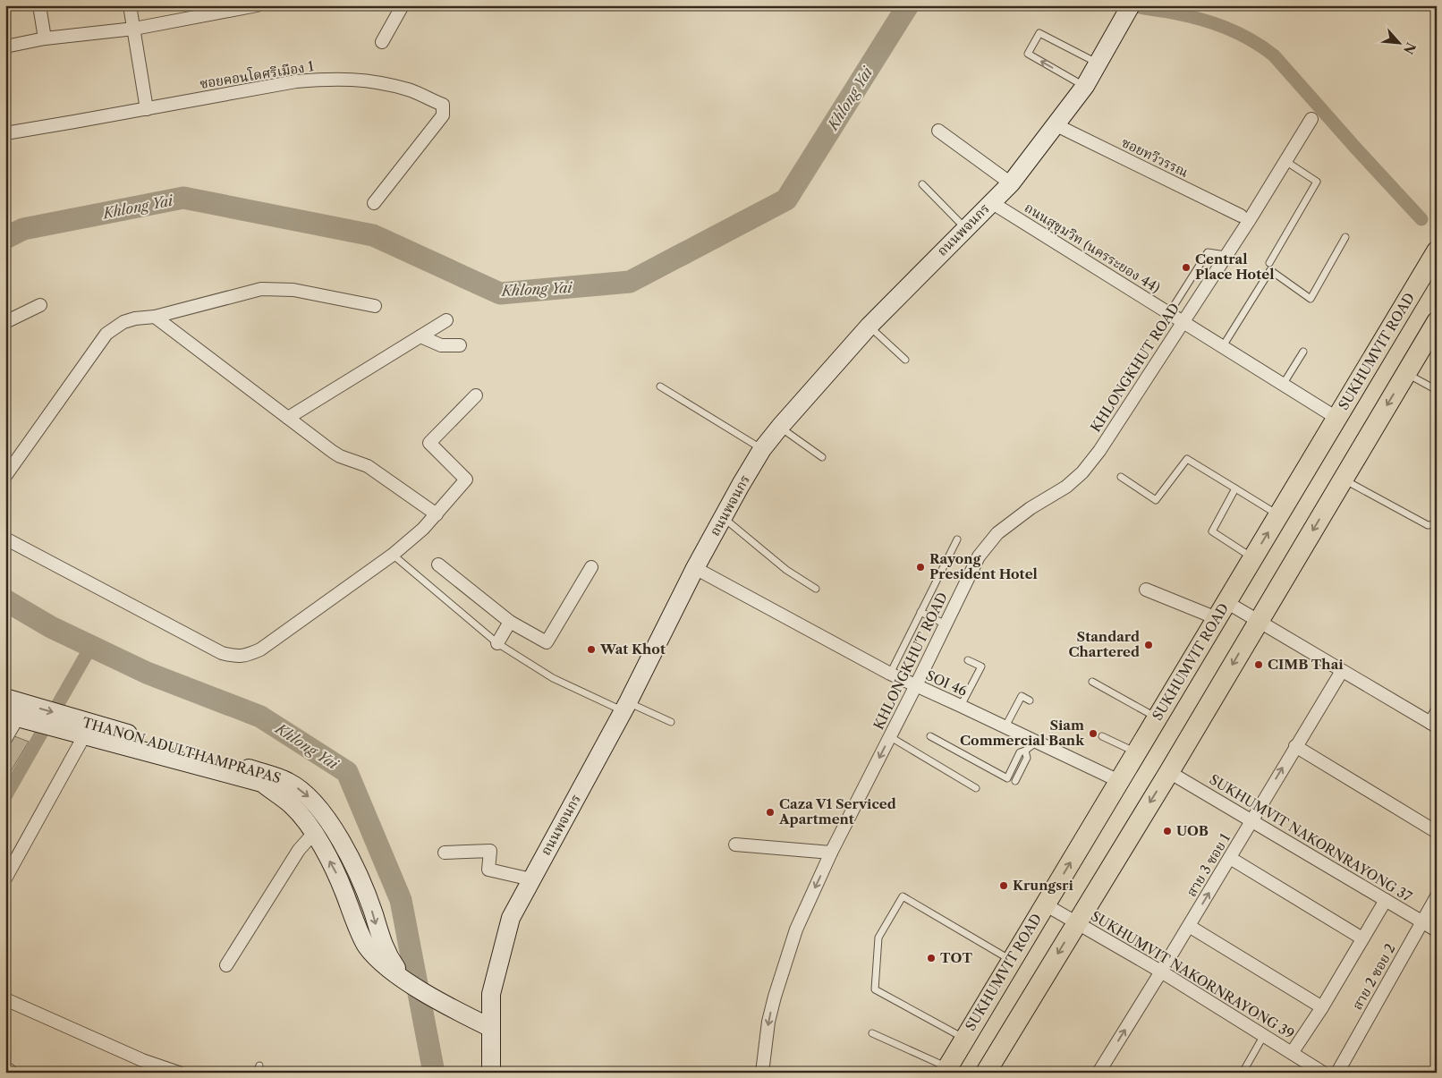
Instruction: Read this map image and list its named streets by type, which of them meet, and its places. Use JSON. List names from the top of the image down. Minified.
{"streets":{"main road":["SUKHUMVIT ROAD"],"street":["ซอยคอนโดศรีเมือง 1","ซอยทวีวรรณ","ถนนพจนกร","ถนนสุขุมวิท (นครระยอง 44)","KHLONGKHUT ROAD","SOI 46","THANON ADULTHAMPRAPAS","SUKHUMVIT NAKORNRAYONG 37","สาย 3 ซอย 1","SUKHUMVIT NAKORNRAYONG 39","สาย 2 ซอย 2"]},"crossings":[["ซอยทวีวรรณ","ถนนพจนกร"],["ถนนพจนกร","ถนนสุขุมวิท (นครระยอง 44)"],["ถนนพจนกร","SOI 46"],["ถนนพจนกร","THANON ADULTHAMPRAPAS"],["ถนนสุขุมวิท (นครระยอง 44)","SUKHUMVIT ROAD"],["ถนนสุขุมวิท (นครระยอง 44)","KHLONGKHUT ROAD"],["SUKHUMVIT ROAD","SOI 46"],["SUKHUMVIT ROAD","SUKHUMVIT NAKORNRAYONG 39"],["KHLONGKHUT ROAD","SOI 46"],["SUKHUMVIT NAKORNRAYONG 37","สาย 3 ซอย 1"],["SUKHUMVIT NAKORNRAYONG 37","สาย 2 ซอย 2"],["สาย 3 ซอย 1","SUKHUMVIT NAKORNRAYONG 39"]],"one_way":["สาย 3 ซอย 1"],"water":["Khlong Yai"],"places":["Central Place Hotel","Rayong President Hotel","Standard Chartered","Wat Khot","CIMB Thai","Siam Commercial Bank","Caza V1 Serviced Apartment","UOB","Krungsri","TOT"],"north":"bottom right"}
